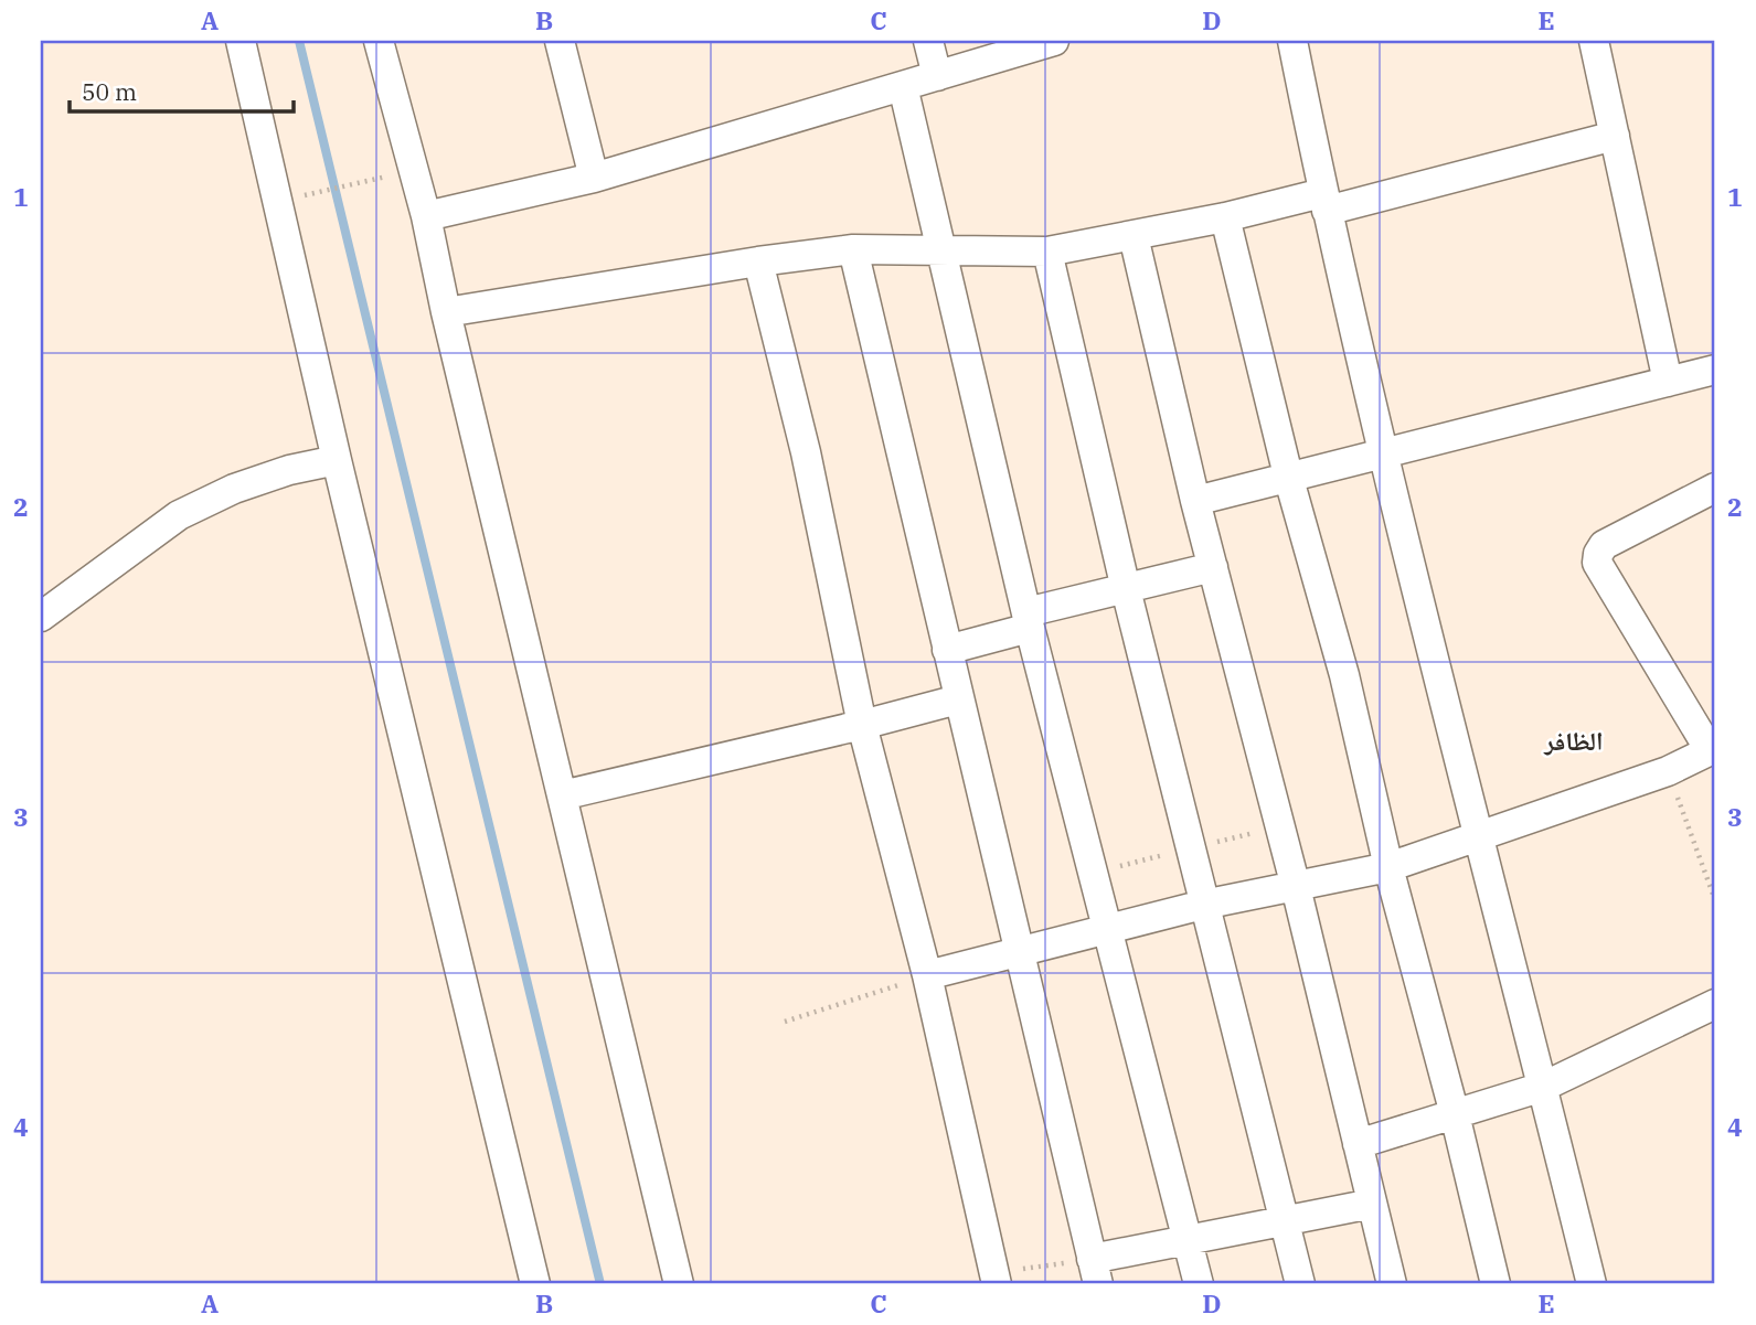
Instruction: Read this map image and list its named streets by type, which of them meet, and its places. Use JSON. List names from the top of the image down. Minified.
{"districts":["الظافر"],"scale_bar":"50 m","grid":{"columns":["A","B","C","D","E"],"rows":["1","2","3","4"]}}
